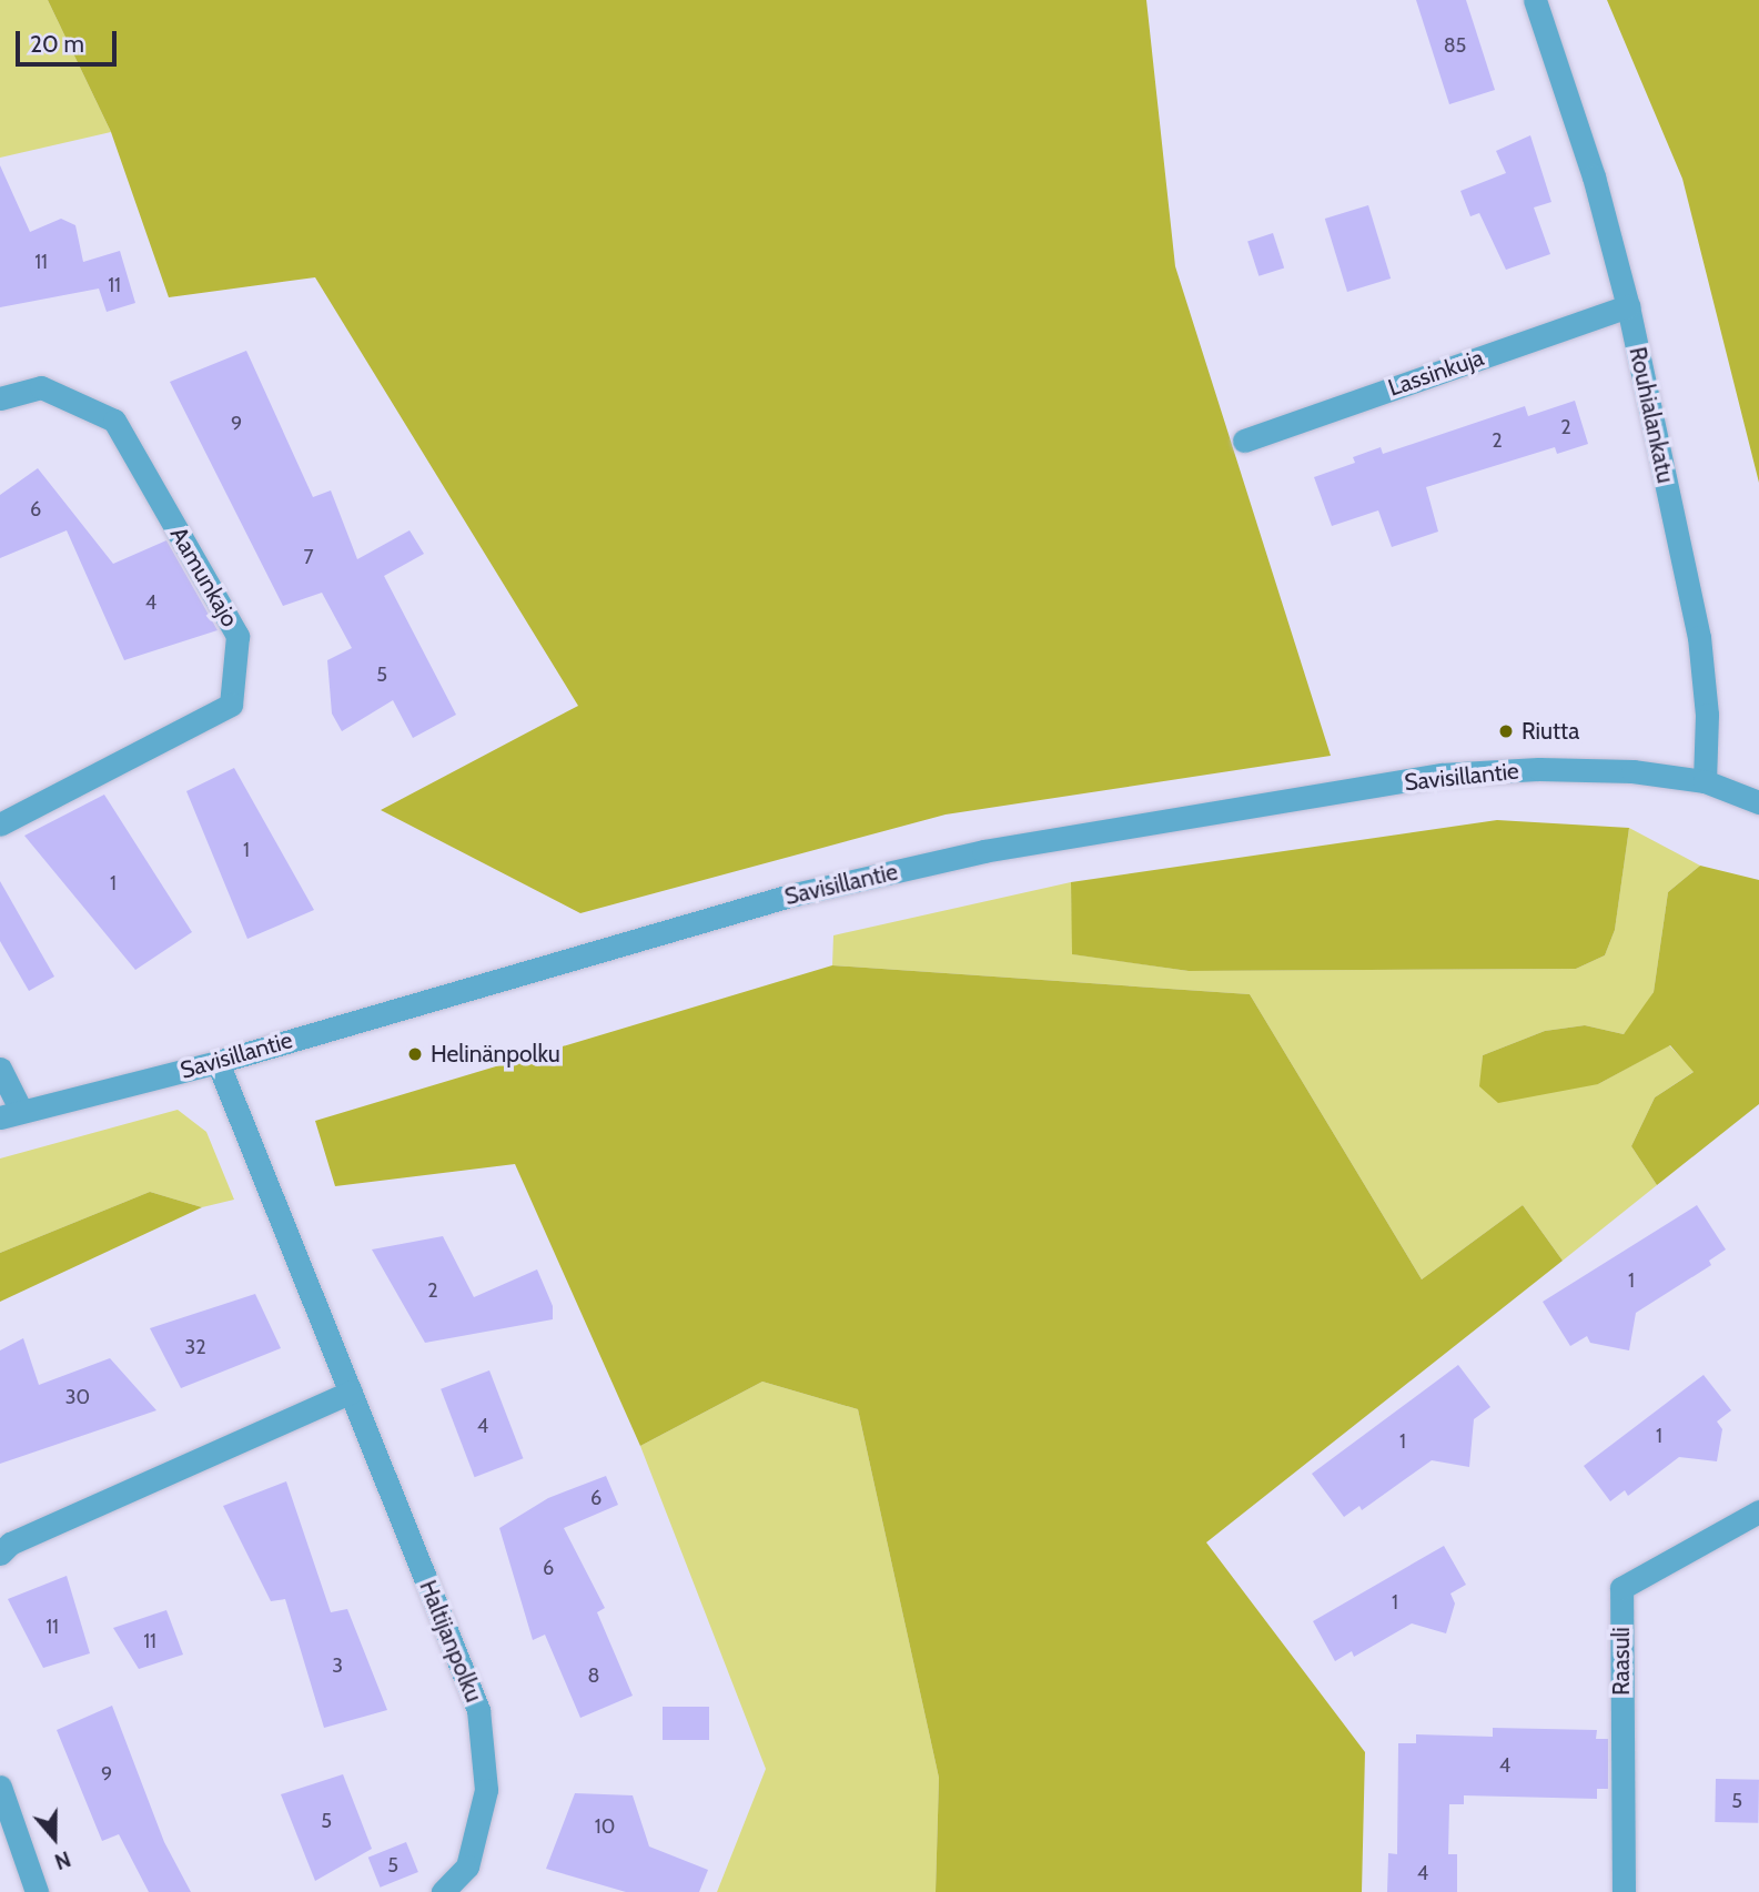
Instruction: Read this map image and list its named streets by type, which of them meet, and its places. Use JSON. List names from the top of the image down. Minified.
{"streets":{"street":["Lassinkuja","Rouhialankatu","Aamunkajo","Savisillantie","Haltijanpolku","Raasuli"]},"crossings":[["Lassinkuja","Rouhialankatu"],["Rouhialankatu","Savisillantie"],["Savisillantie","Haltijanpolku"]],"places":["Riutta","Helinänpolku"],"house_numbers":["85","11","11","9","2","2","6","7","4","5","1","1","1","2","32","30","4","1","1","6","6","1","11","11","3","8","4","9","5","5","10","5","4"],"scale_bar":"20 m","north":"bottom"}
